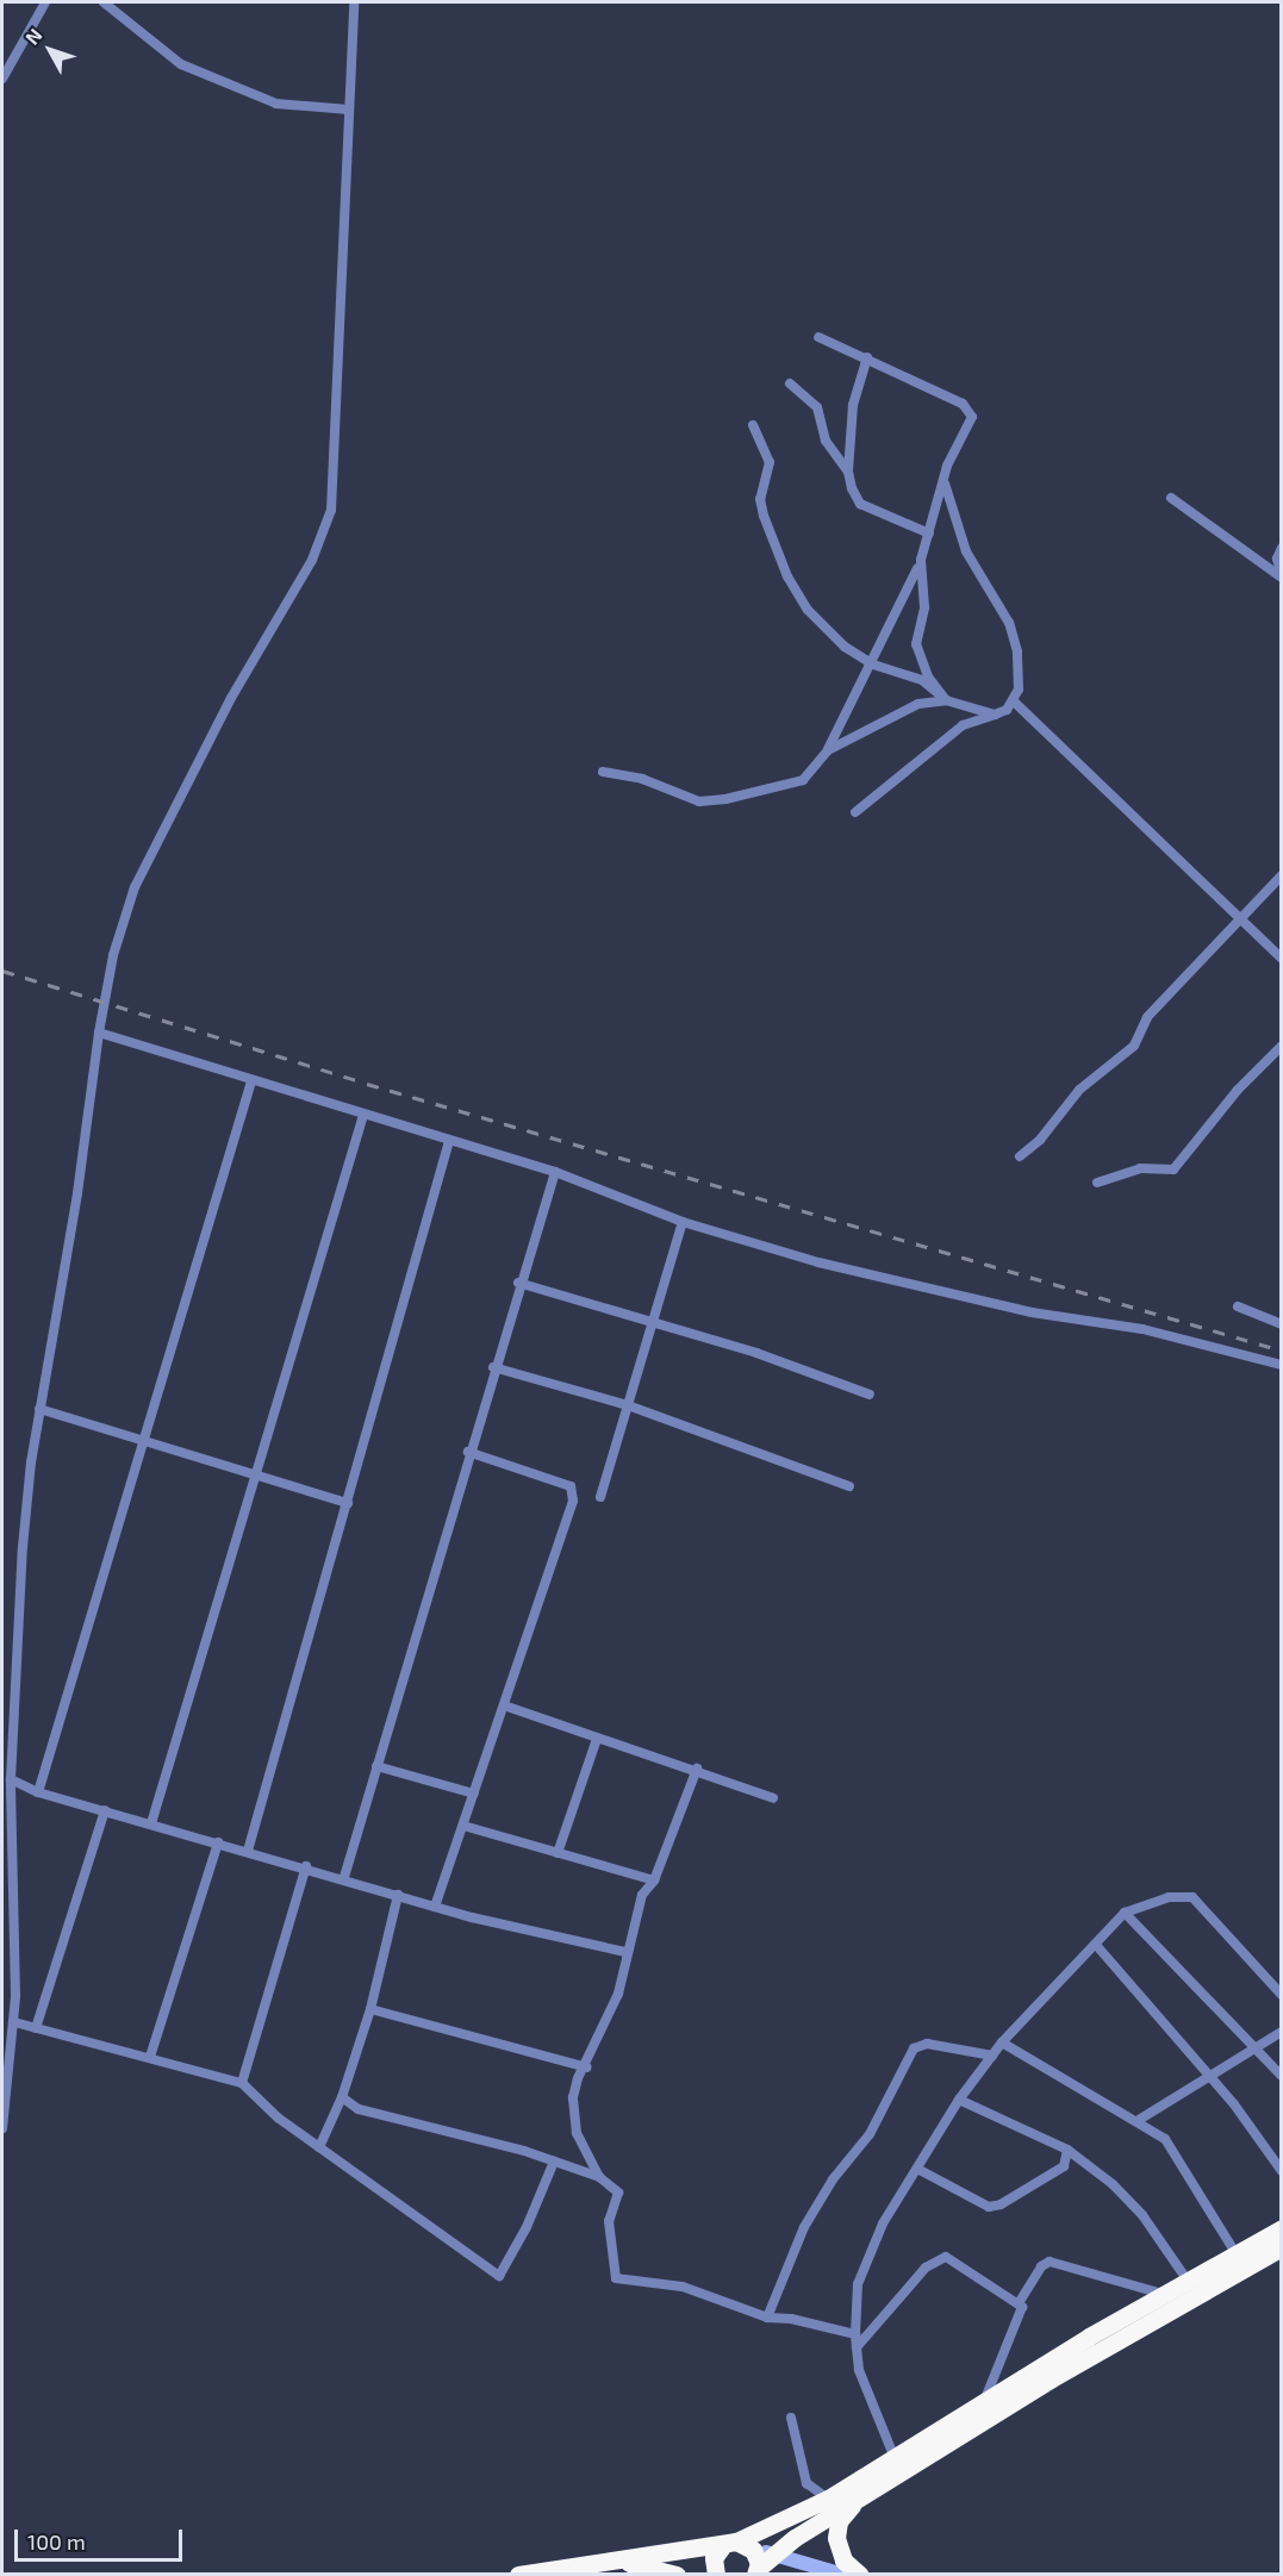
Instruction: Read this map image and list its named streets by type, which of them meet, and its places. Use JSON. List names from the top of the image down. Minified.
{"scale_bar":"100 m","north":"top left"}
